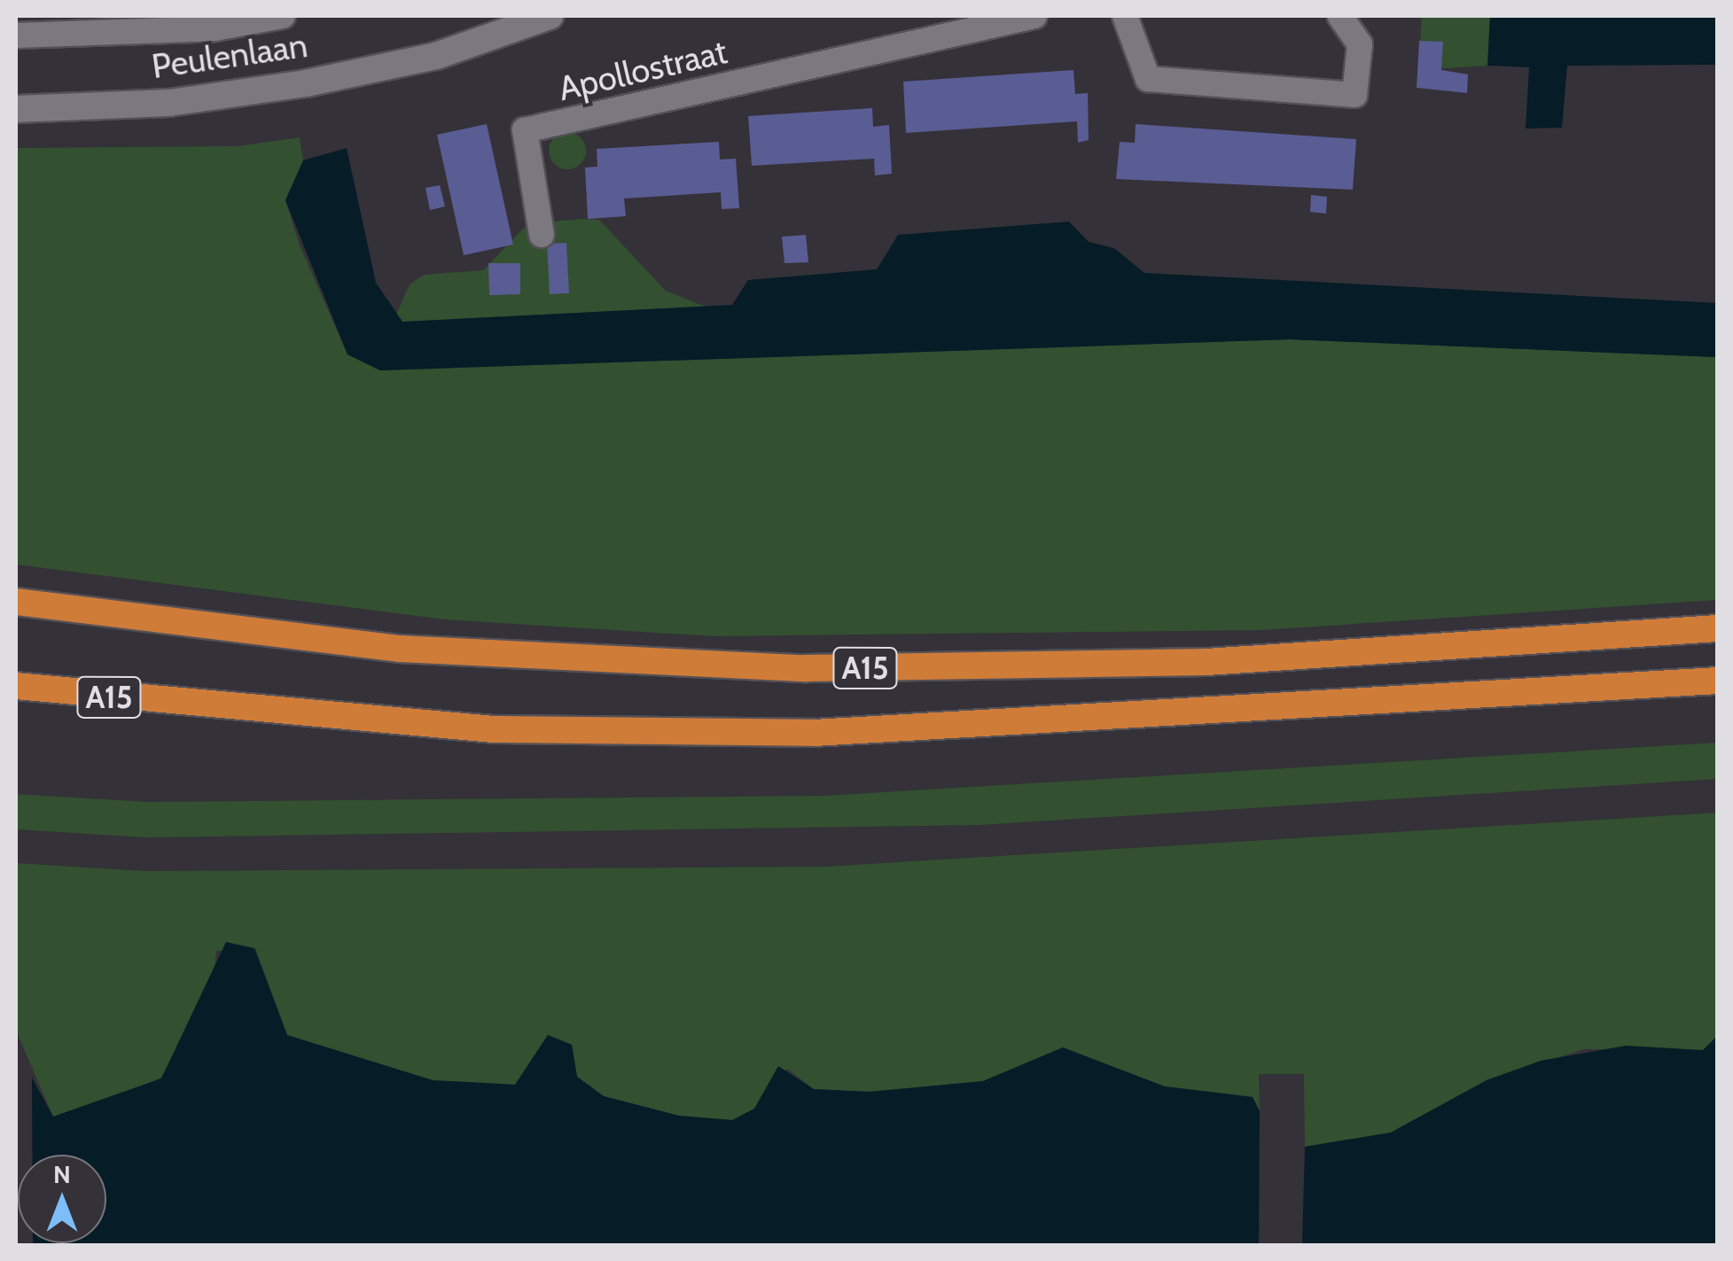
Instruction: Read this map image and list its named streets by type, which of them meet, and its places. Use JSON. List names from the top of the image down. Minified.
{"streets":{"highway":["A15"],"street":["Peulenlaan","Apollostraat"]},"north":"top"}
